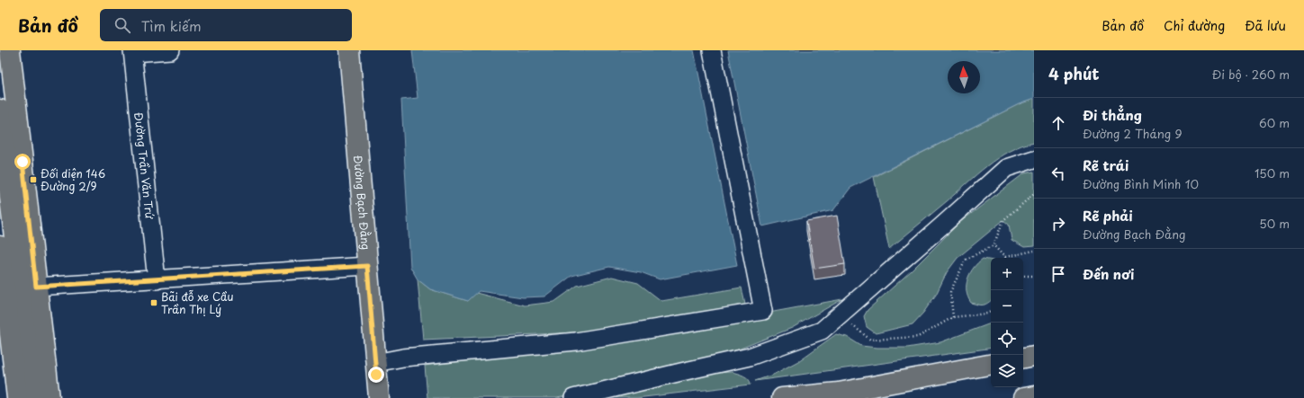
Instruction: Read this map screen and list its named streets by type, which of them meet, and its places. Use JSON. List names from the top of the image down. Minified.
{"streets":{"main road":["Đường Bạch Đằng"],"street":["Đường Trần Văn Trứ"]},"places":{"transit":["Đối diện 146 Đường 2/9","Bãi đỗ xe Cầu Trần Thị Lý"]},"north":"top","page":{"header":"Bản đồ","search":"Tìm kiếm","nav":["Bản đồ","Chỉ đường","Đã lưu"],"heading":["4 phút","Đi bộ · 260 m"],"list":[["Đi thẳng","Đường 2 Tháng 9","60 m"],["Rẽ trái","Đường Bình Minh 10","150 m"],["Rẽ phải","Đường Bạch Đằng","50 m"],"Đến nơi"],"map_buttons":["+","−"]}}
